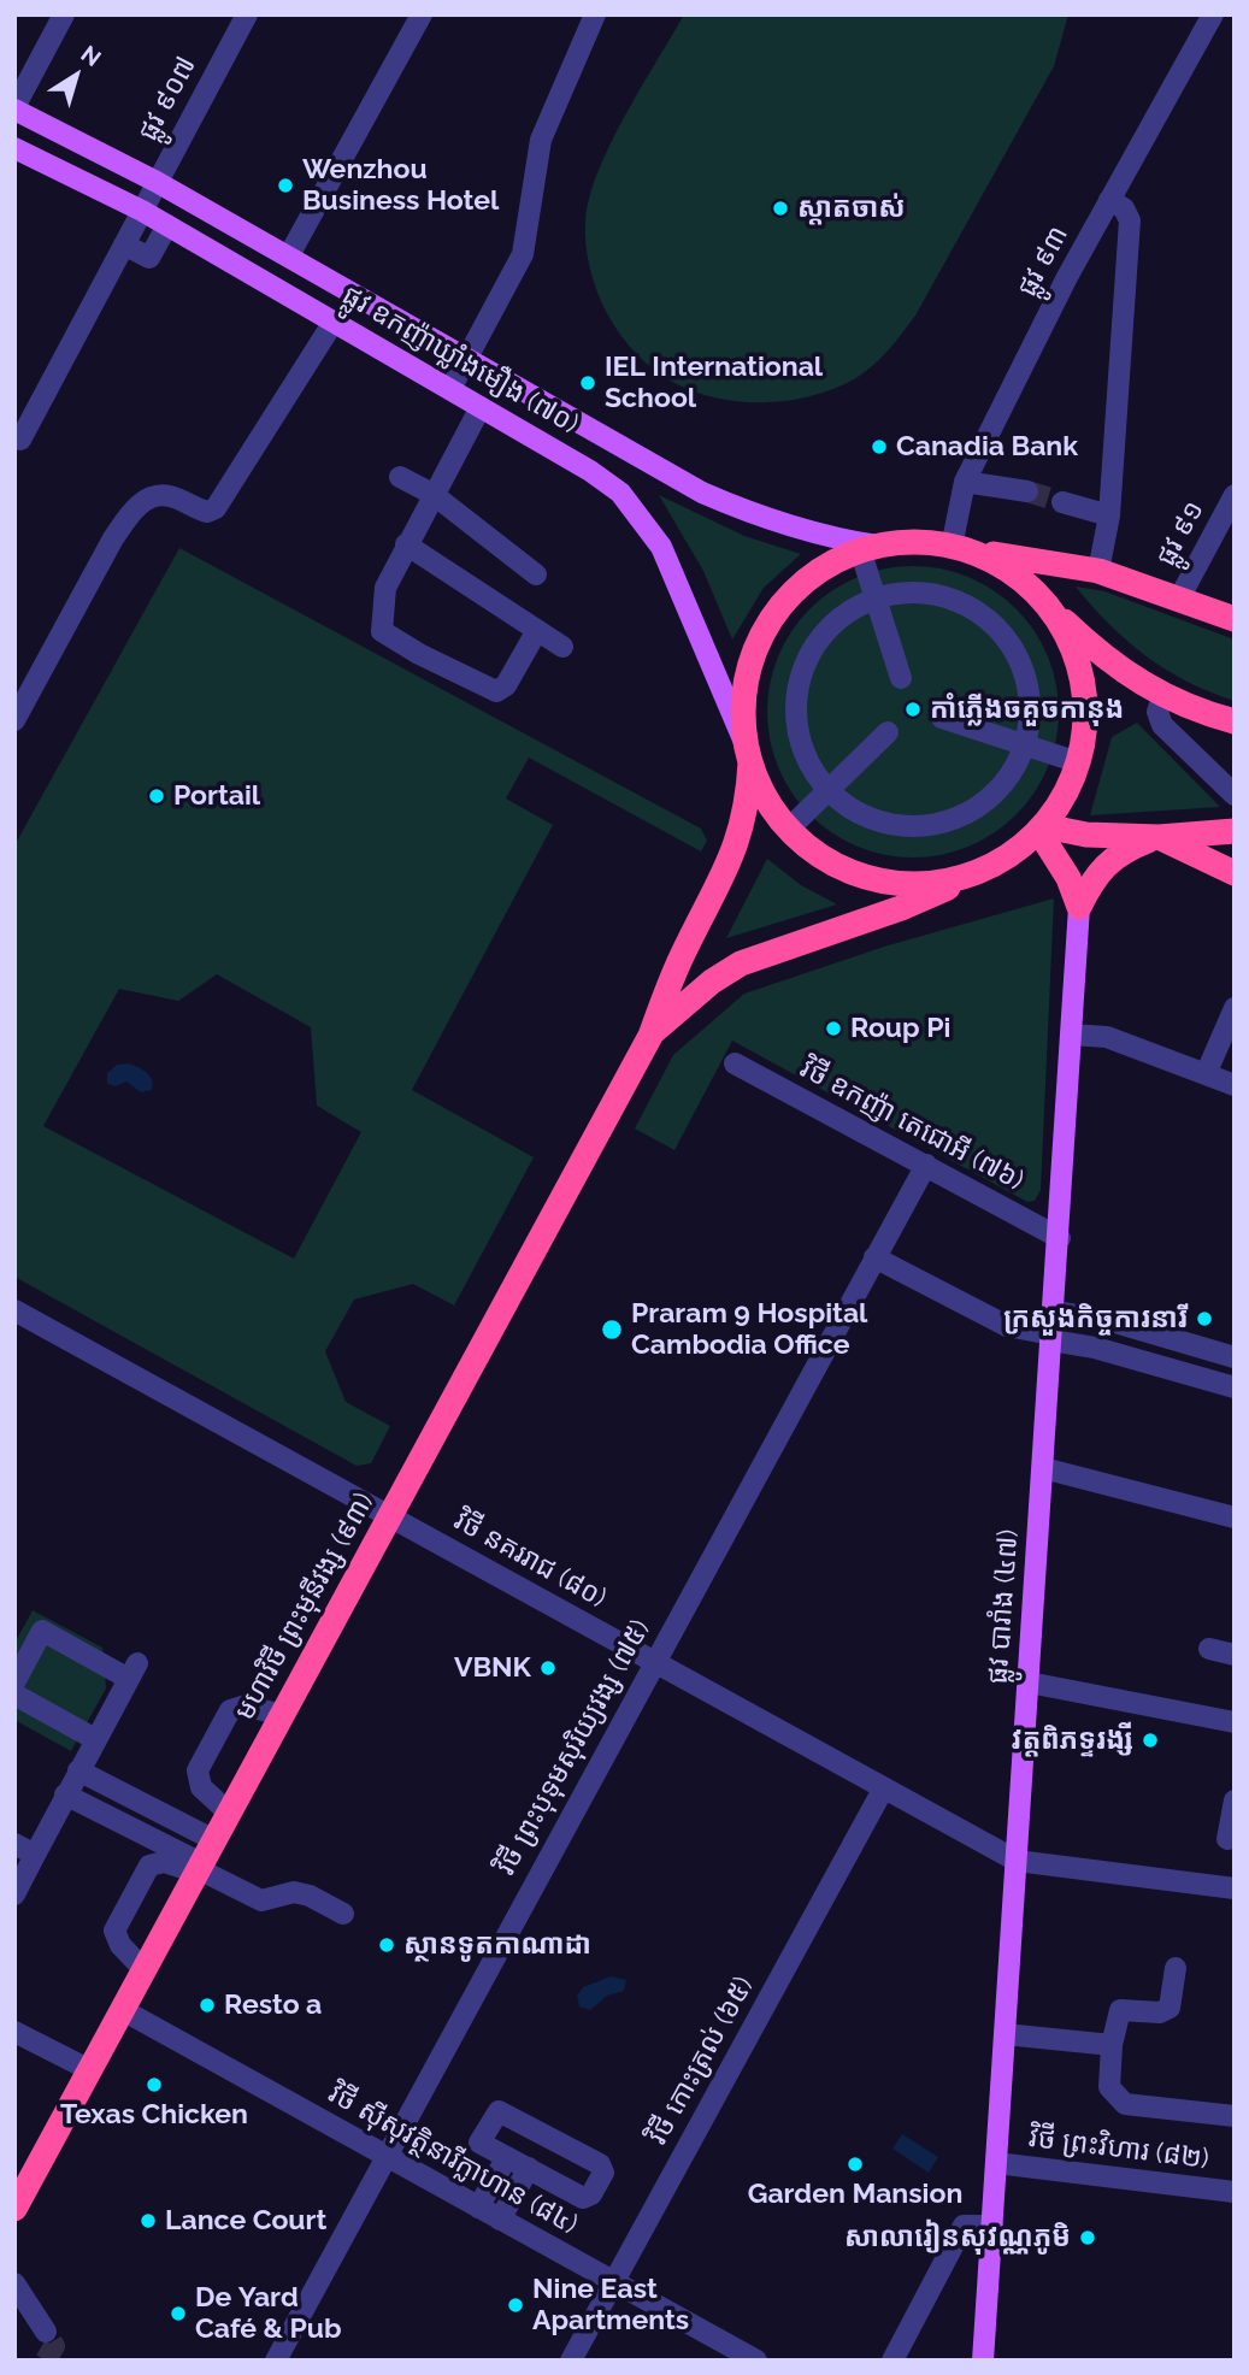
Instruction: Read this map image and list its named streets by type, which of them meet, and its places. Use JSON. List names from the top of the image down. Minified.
{"streets":{"highway":["មហាវិថី ព្រះមុនីវង្ស (៩៣)"],"main road":["ផ្លូវ ឧកញ៉ាឃ្លាំងមឿង (៧០)","ផ្លូវ បារាំង (៤៧)"],"street":["ផ្លូវ ៩០៧","ផ្លូវ ៩៣","ផ្លូវ ៩១","វិថី ឧកញ៉ា តេជោអី (៧៦)","វិថី នគររាជ (៨០)","វិថី ព្រះបុទុមសុរិយ្យវង្ស (៧៥)","វិថី កោះត្រល់ (៦៥)","វិថី ព្រះវិហារ (៨២)","វិថី ស៊ីសុវត្ថិនារីក្លាហាន (៨៤)"]},"crossings":[["ផ្លូវ ៩០៧","ផ្លូវ ឧកញ៉ាឃ្លាំងមឿង (៧០)"],["ផ្លូវ ឧកញ៉ាឃ្លាំងមឿង (៧០)","មហាវិថី ព្រះមុនីវង្ស (៩៣)"],["វិថី ឧកញ៉ា តេជោអី (៧៦)","ផ្លូវ បារាំង (៤៧)"],["វិថី ឧកញ៉ា តេជោអី (៧៦)","វិថី ព្រះបុទុមសុរិយ្យវង្ស (៧៥)"],["វិថី នគររាជ (៨០)","មហាវិថី ព្រះមុនីវង្ស (៩៣)"],["វិថី នគររាជ (៨០)","ផ្លូវ បារាំង (៤៧)"],["វិថី នគររាជ (៨០)","វិថី ព្រះបុទុមសុរិយ្យវង្ស (៧៥)"],["វិថី នគររាជ (៨០)","វិថី កោះត្រល់ (៦៥)"],["មហាវិថី ព្រះមុនីវង្ស (៩៣)","វិថី ស៊ីសុវត្ថិនារីក្លាហាន (៨៤)"],["ផ្លូវ បារាំង (៤៧)","វិថី ព្រះវិហារ (៨២)"],["វិថី ព្រះបុទុមសុរិយ្យវង្ស (៧៥)","វិថី ស៊ីសុវត្ថិនារីក្លាហាន (៨៤)"],["វិថី កោះត្រល់ (៦៥)","វិថី ស៊ីសុវត្ថិនារីក្លាហាន (៨៤)"]],"places":["Wenzhou Business Hotel","ស្ដាតចាស់","IEL International School","Canadia Bank","កាំភ្លើងចគួចកានុង","Portail","Roup Pi","ក្រសួងកិច្ចការនារី","Praram 9 Hospital Cambodia Office","VBNK","វត្តពិភទ្ទរង្សី","ស្ថានទូតកាណាដា","Resto a","Texas Chicken","Garden Mansion","Lance Court","សាលារៀនសុវណ្ណភូមិ","Nine East Apartments","De Yard Café & Pub"],"north":"top right"}
